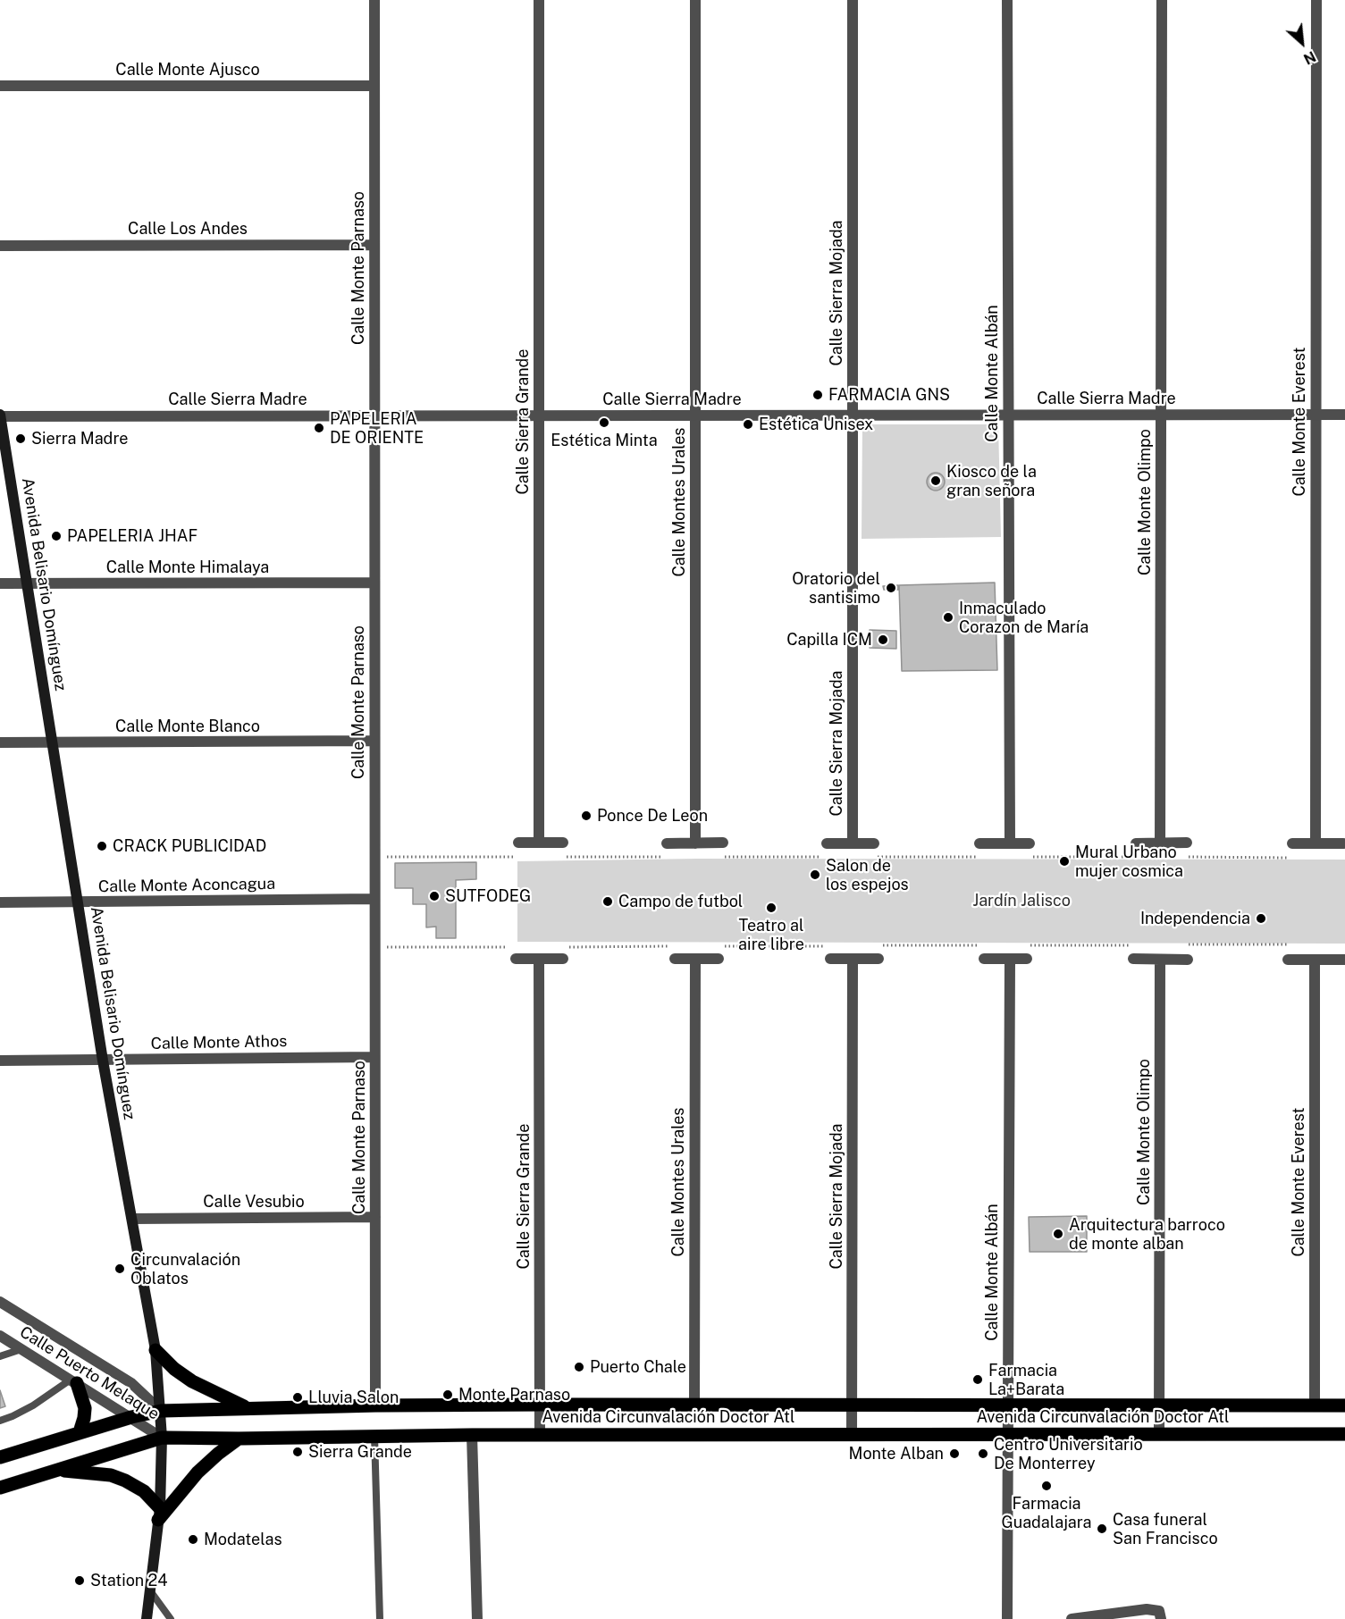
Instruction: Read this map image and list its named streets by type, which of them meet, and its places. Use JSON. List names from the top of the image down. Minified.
{"streets":{"main road":["Avenida Belisario Domínguez","Avenida Circunvalación Doctor Atl"],"street":["Calle Monte Ajusco","Calle Los Andes","Calle Monte Parnaso","Calle Sierra Mojada","Calle Monte Albán","Calle Sierra Madre","Calle Sierra Grande","Calle Monte Everest","Calle Montes Urales","Calle Monte Olimpo","Calle Monte Himalaya","Calle Monte Blanco","Calle Monte Aconcagua","Calle Monte Athos","Calle Vesubio","Calle Puerto Melaque"]},"crossings":[["Calle Monte Ajusco","Calle Monte Parnaso"],["Calle Los Andes","Calle Monte Parnaso"],["Calle Monte Parnaso","Calle Sierra Madre"],["Calle Monte Parnaso","Calle Monte Himalaya"],["Calle Monte Parnaso","Calle Monte Blanco"],["Calle Monte Parnaso","Calle Monte Aconcagua"],["Calle Monte Parnaso","Calle Monte Athos"],["Calle Monte Parnaso","Calle Vesubio"],["Calle Monte Parnaso","Avenida Circunvalación Doctor Atl"],["Calle Sierra Mojada","Calle Sierra Madre"],["Calle Sierra Mojada","Avenida Circunvalación Doctor Atl"],["Calle Monte Albán","Calle Sierra Madre"],["Calle Monte Albán","Avenida Circunvalación Doctor Atl"],["Calle Sierra Madre","Calle Sierra Grande"],["Calle Sierra Madre","Calle Monte Everest"],["Calle Sierra Madre","Calle Montes Urales"],["Calle Sierra Madre","Calle Monte Olimpo"],["Calle Sierra Madre","Avenida Belisario Domínguez"],["Calle Sierra Grande","Avenida Circunvalación Doctor Atl"],["Calle Monte Everest","Avenida Circunvalación Doctor Atl"],["Calle Montes Urales","Avenida Circunvalación Doctor Atl"],["Calle Monte Olimpo","Avenida Circunvalación Doctor Atl"],["Calle Monte Himalaya","Avenida Belisario Domínguez"],["Avenida Belisario Domínguez","Calle Monte Blanco"],["Avenida Belisario Domínguez","Calle Monte Aconcagua"],["Avenida Belisario Domínguez","Calle Monte Athos"],["Avenida Belisario Domínguez","Calle Vesubio"],["Avenida Belisario Domínguez","Calle Puerto Melaque"],["Avenida Belisario Domínguez","Avenida Circunvalación Doctor Atl"],["Calle Puerto Melaque","Avenida Circunvalación Doctor Atl"]],"parks":["Jardín Jalisco"],"places":["FARMACIA GNS","Estética Minta","Estética Unisex","PAPELERIA DE ORIENTE","Sierra Madre","Kiosco de la gran señora","PAPELERIA JHAF","Oratorio del santisimo","Inmaculado Corazon de María","Capilla ICM","Ponce De Leon","CRACK PUBLICIDAD","Mural Urbano mujer cosmica","Salon de los espejos","SUTFODEG","Campo de futbol","Teatro al aire libre","Independencia","Arquitectura barroco de monte alban","Circunvalación Oblatos","Puerto Chale","Farmacia La+Barata","Monte Parnaso","Lluvia Salon","Sierra Grande","Monte Alban","Centro Universitario De Monterrey","Farmacia Guadalajara","Casa funeral San Francisco","Modatelas","Station 24"],"north":"bottom right"}
